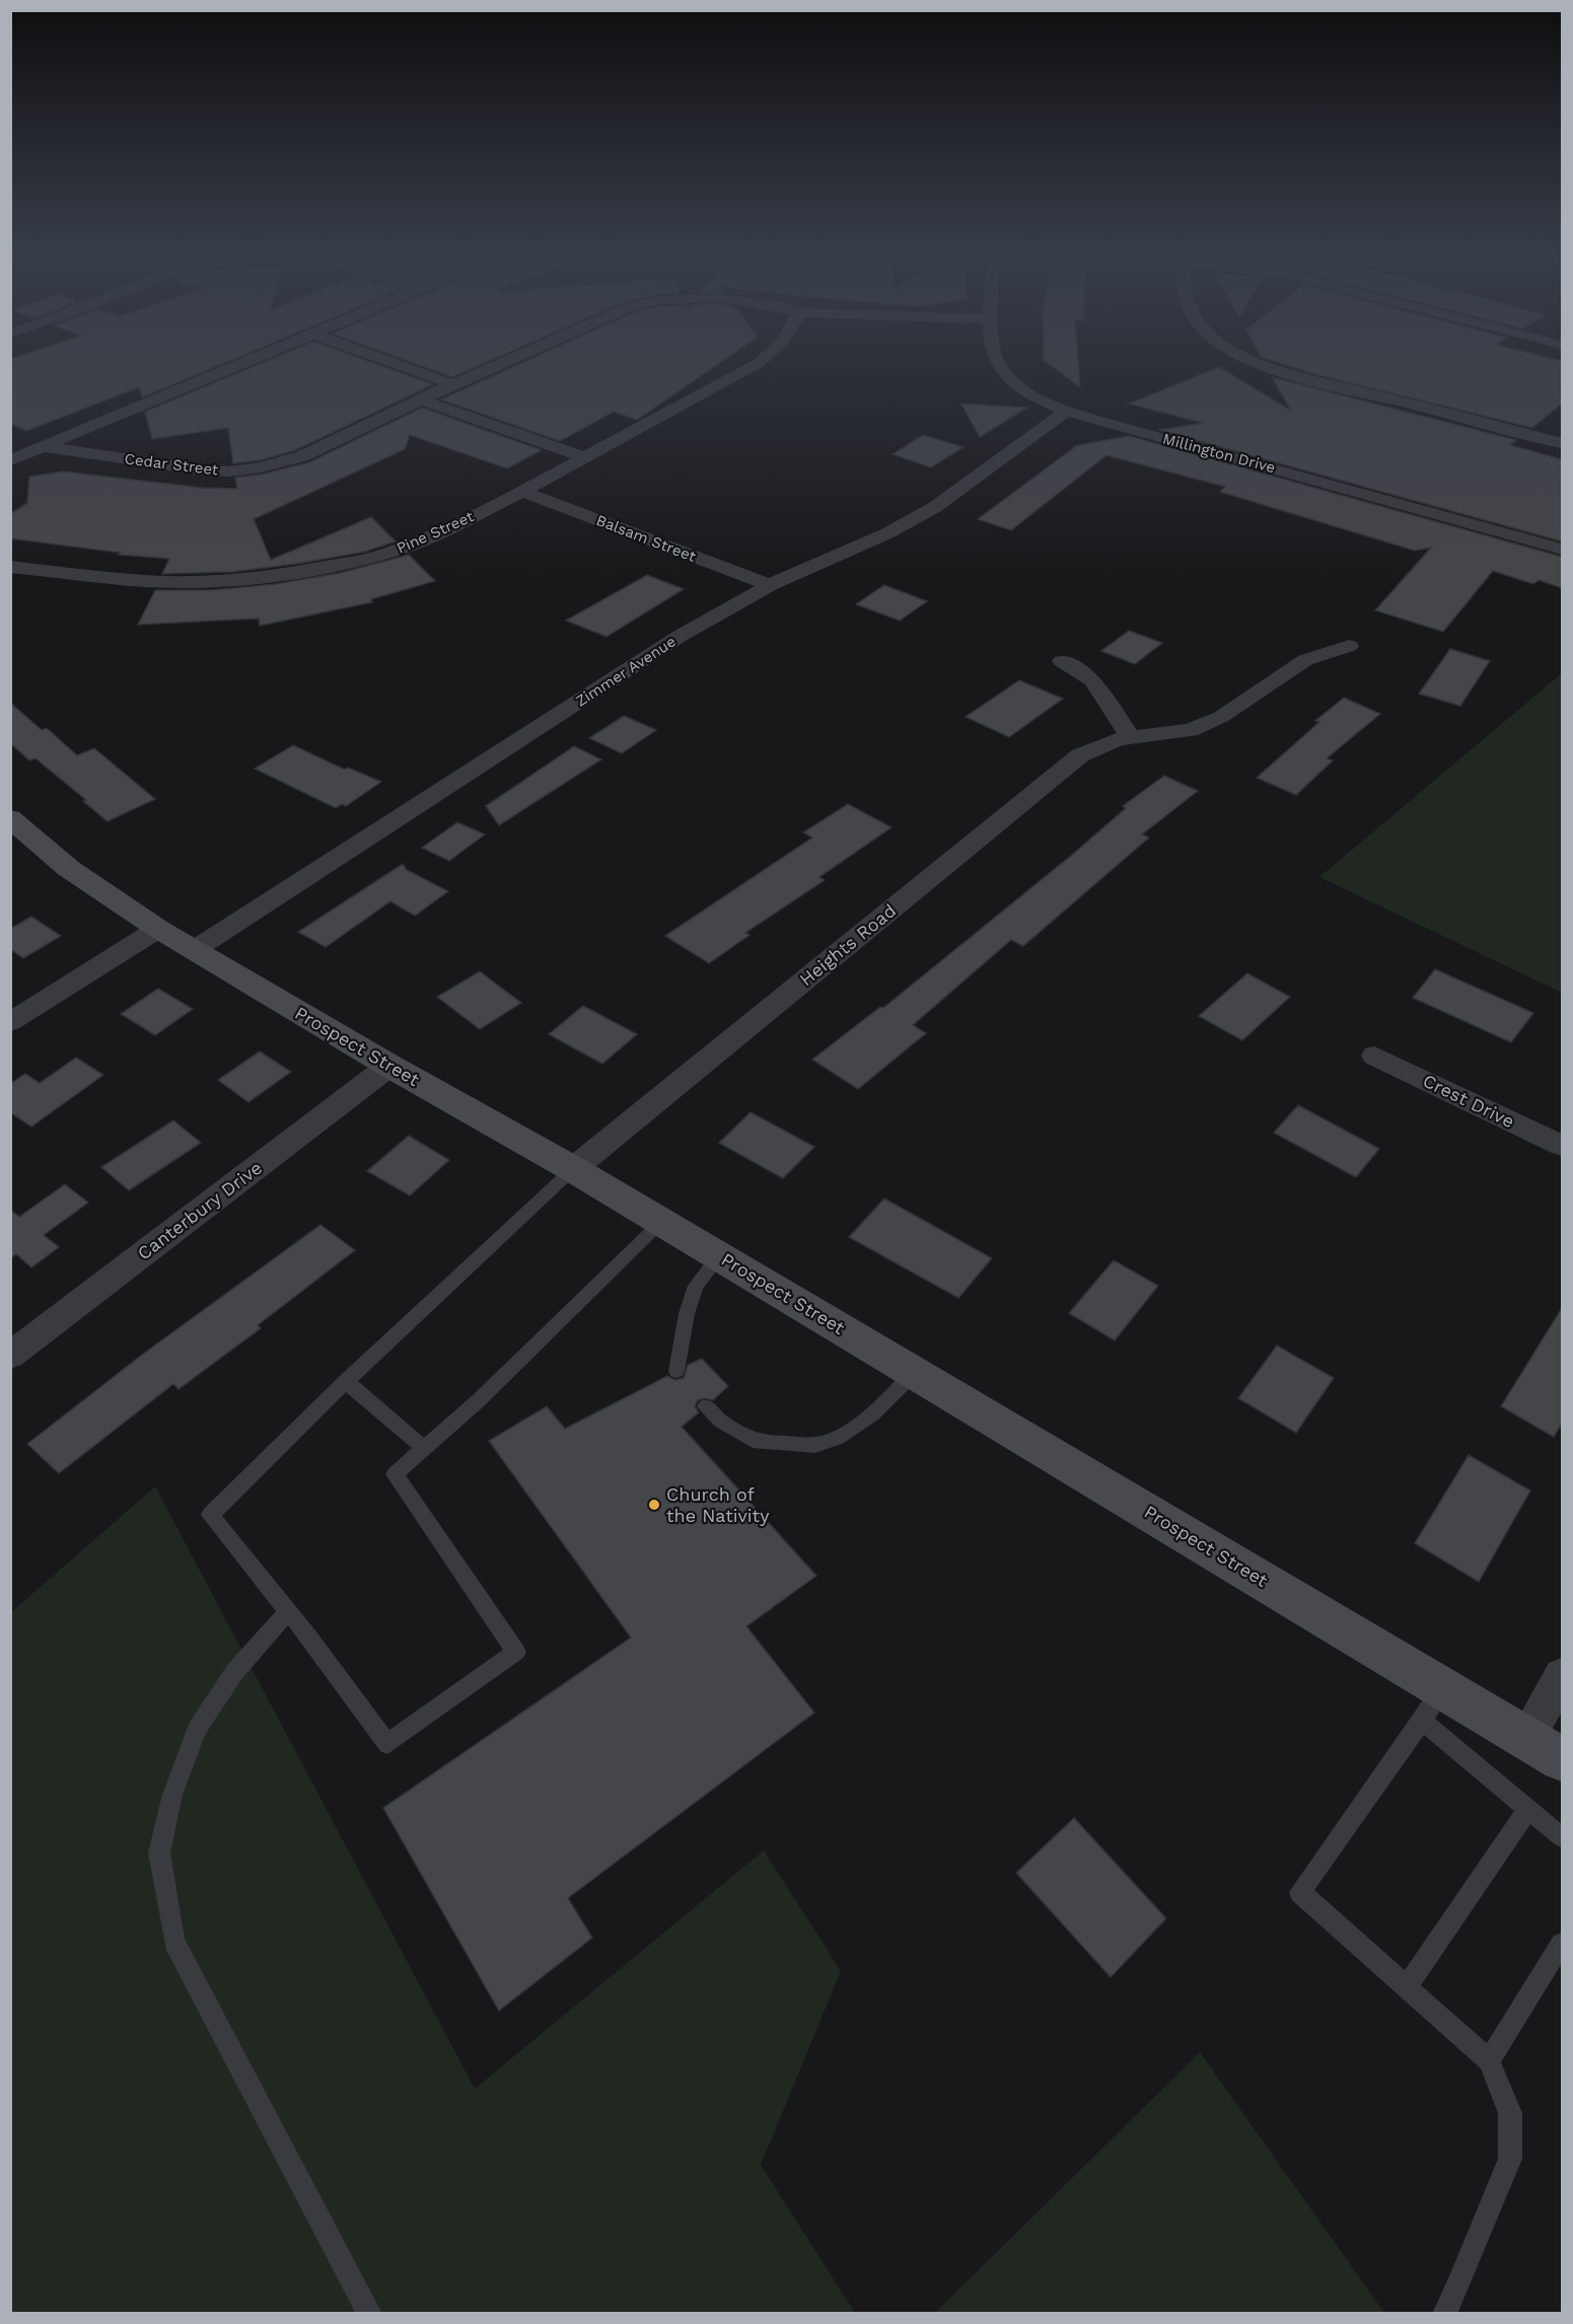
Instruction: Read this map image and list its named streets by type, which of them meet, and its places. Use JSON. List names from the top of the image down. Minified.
{"streets":{"main road":["Prospect Street"],"street":["Millington Drive","Cedar Street","Pine Street","Balsam Street","Zimmer Avenue","Heights Road","Crest Drive","Canterbury Drive"]},"crossings":[["Millington Drive","Zimmer Avenue"],["Pine Street","Balsam Street"],["Balsam Street","Zimmer Avenue"],["Zimmer Avenue","Prospect Street"],["Heights Road","Prospect Street"],["Prospect Street","Canterbury Drive"]],"places":["Church of the Nativity"]}
